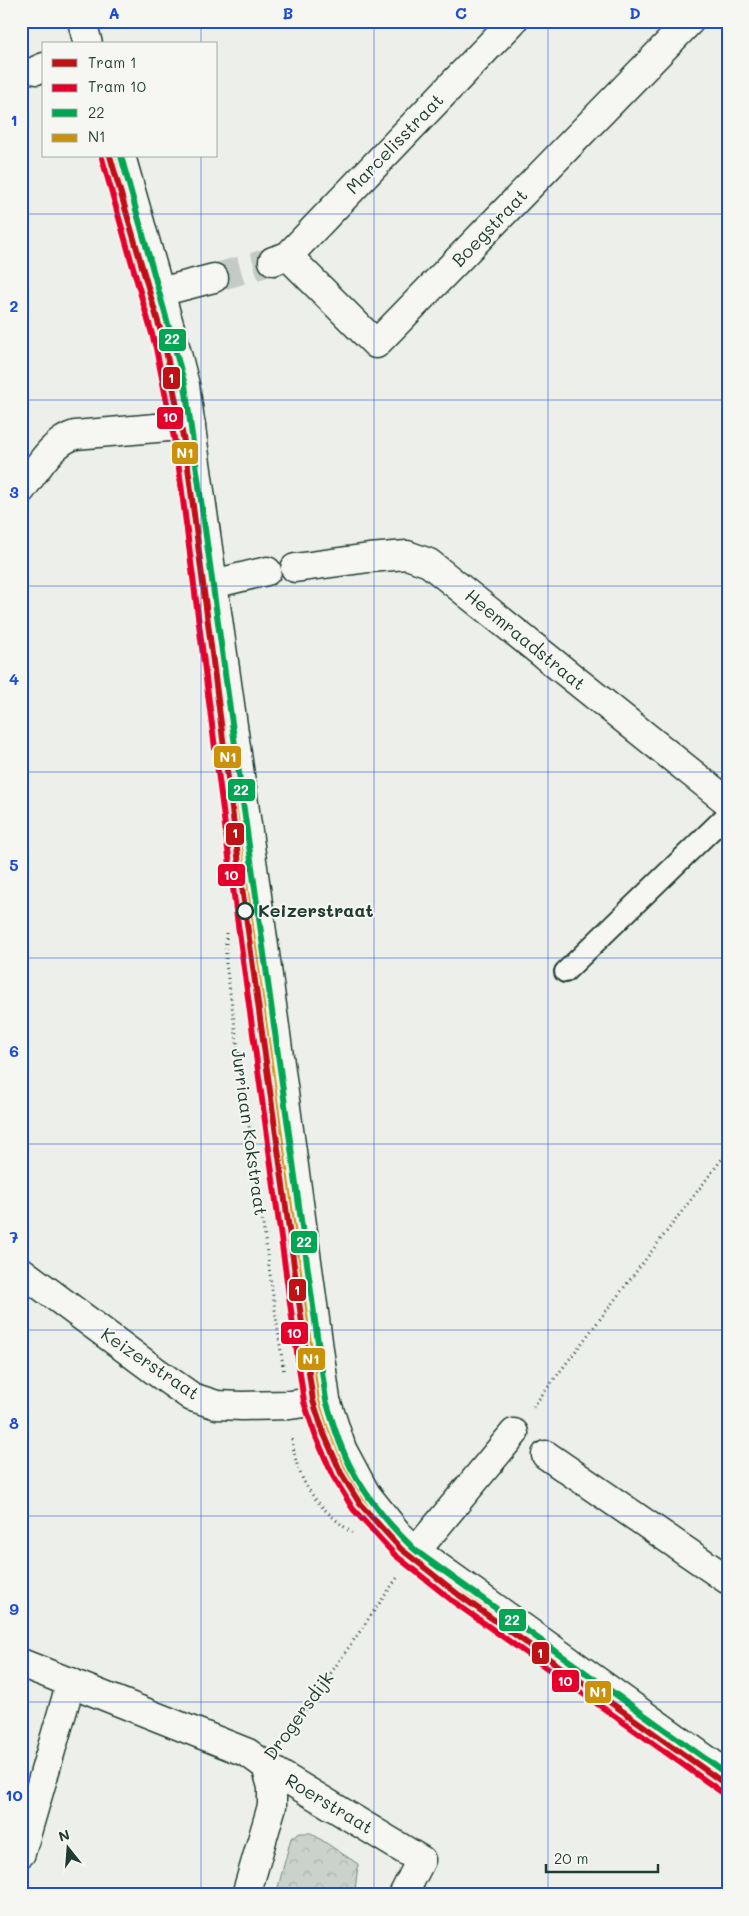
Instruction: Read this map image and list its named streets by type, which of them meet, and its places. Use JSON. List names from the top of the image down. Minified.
{"streets":{"street":["Marcelisstraat","Boegstraat","Heemraadstraat","Keizerstraat","Drogersdijk","Roerstraat"],"path":["Jurriaan Kokstraat"]},"crossings":[["Marcelisstraat","Boegstraat"],["Jurriaan Kokstraat","Keizerstraat"],["Drogersdijk","Roerstraat"]],"places":["Keizerstraat"],"lines":["tram line 1","tram line 10","transit line 22","transit line N1"],"legend":["Tram 1","Tram 10","22","N1"],"scale_bar":"20 m","north":"top","grid":{"columns":["A","B","C","D"],"rows":["1","2","3","4","5","6","7","8","9","10"]}}
